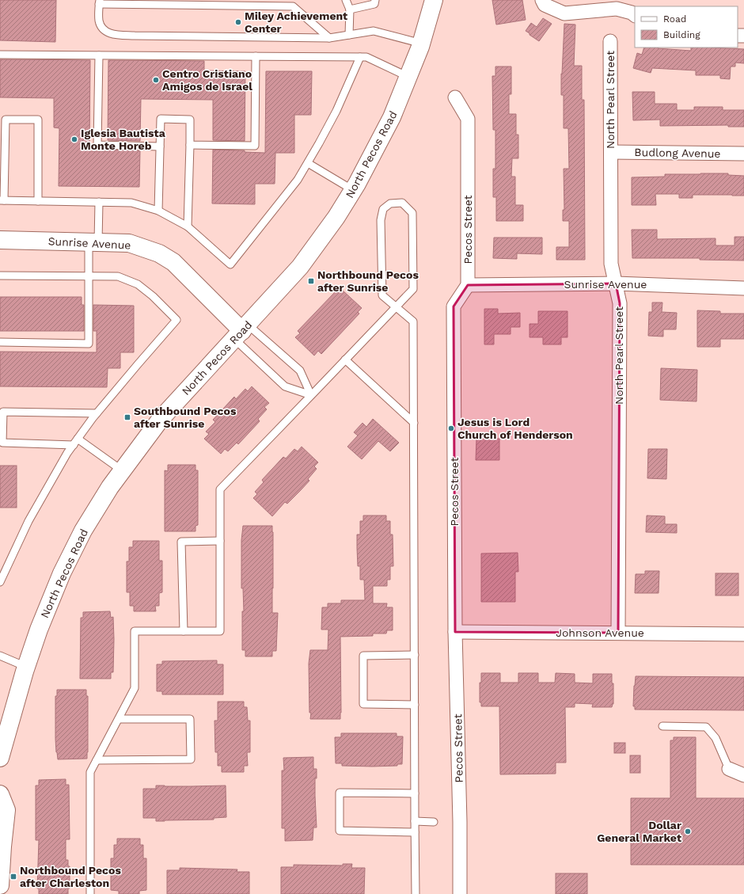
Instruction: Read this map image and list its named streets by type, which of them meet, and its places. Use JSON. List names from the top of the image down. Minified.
{"streets":{"main road":["North Pecos Road","Sunrise Avenue"],"street":["North Pearl Street","Budlong Avenue","Pecos Street","Johnson Avenue"]},"crossings":[["North Pearl Street","Budlong Avenue"],["North Pearl Street","Sunrise Avenue"],["North Pearl Street","Johnson Avenue"],["North Pecos Road","Sunrise Avenue"],["Pecos Street","Sunrise Avenue"],["Pecos Street","Johnson Avenue"]],"places":{"other":["Miley Achievement Center","Centro Cristiano Amigos de Israel","Iglesia Bautista Monte Horeb","Jesus is Lord Church of Henderson","Dollar General Market"],"transit":["Northbound Pecos after Sunrise","Southbound Pecos after Sunrise","Northbound Pecos after Charleston"]},"legend":["Road","Building"]}
